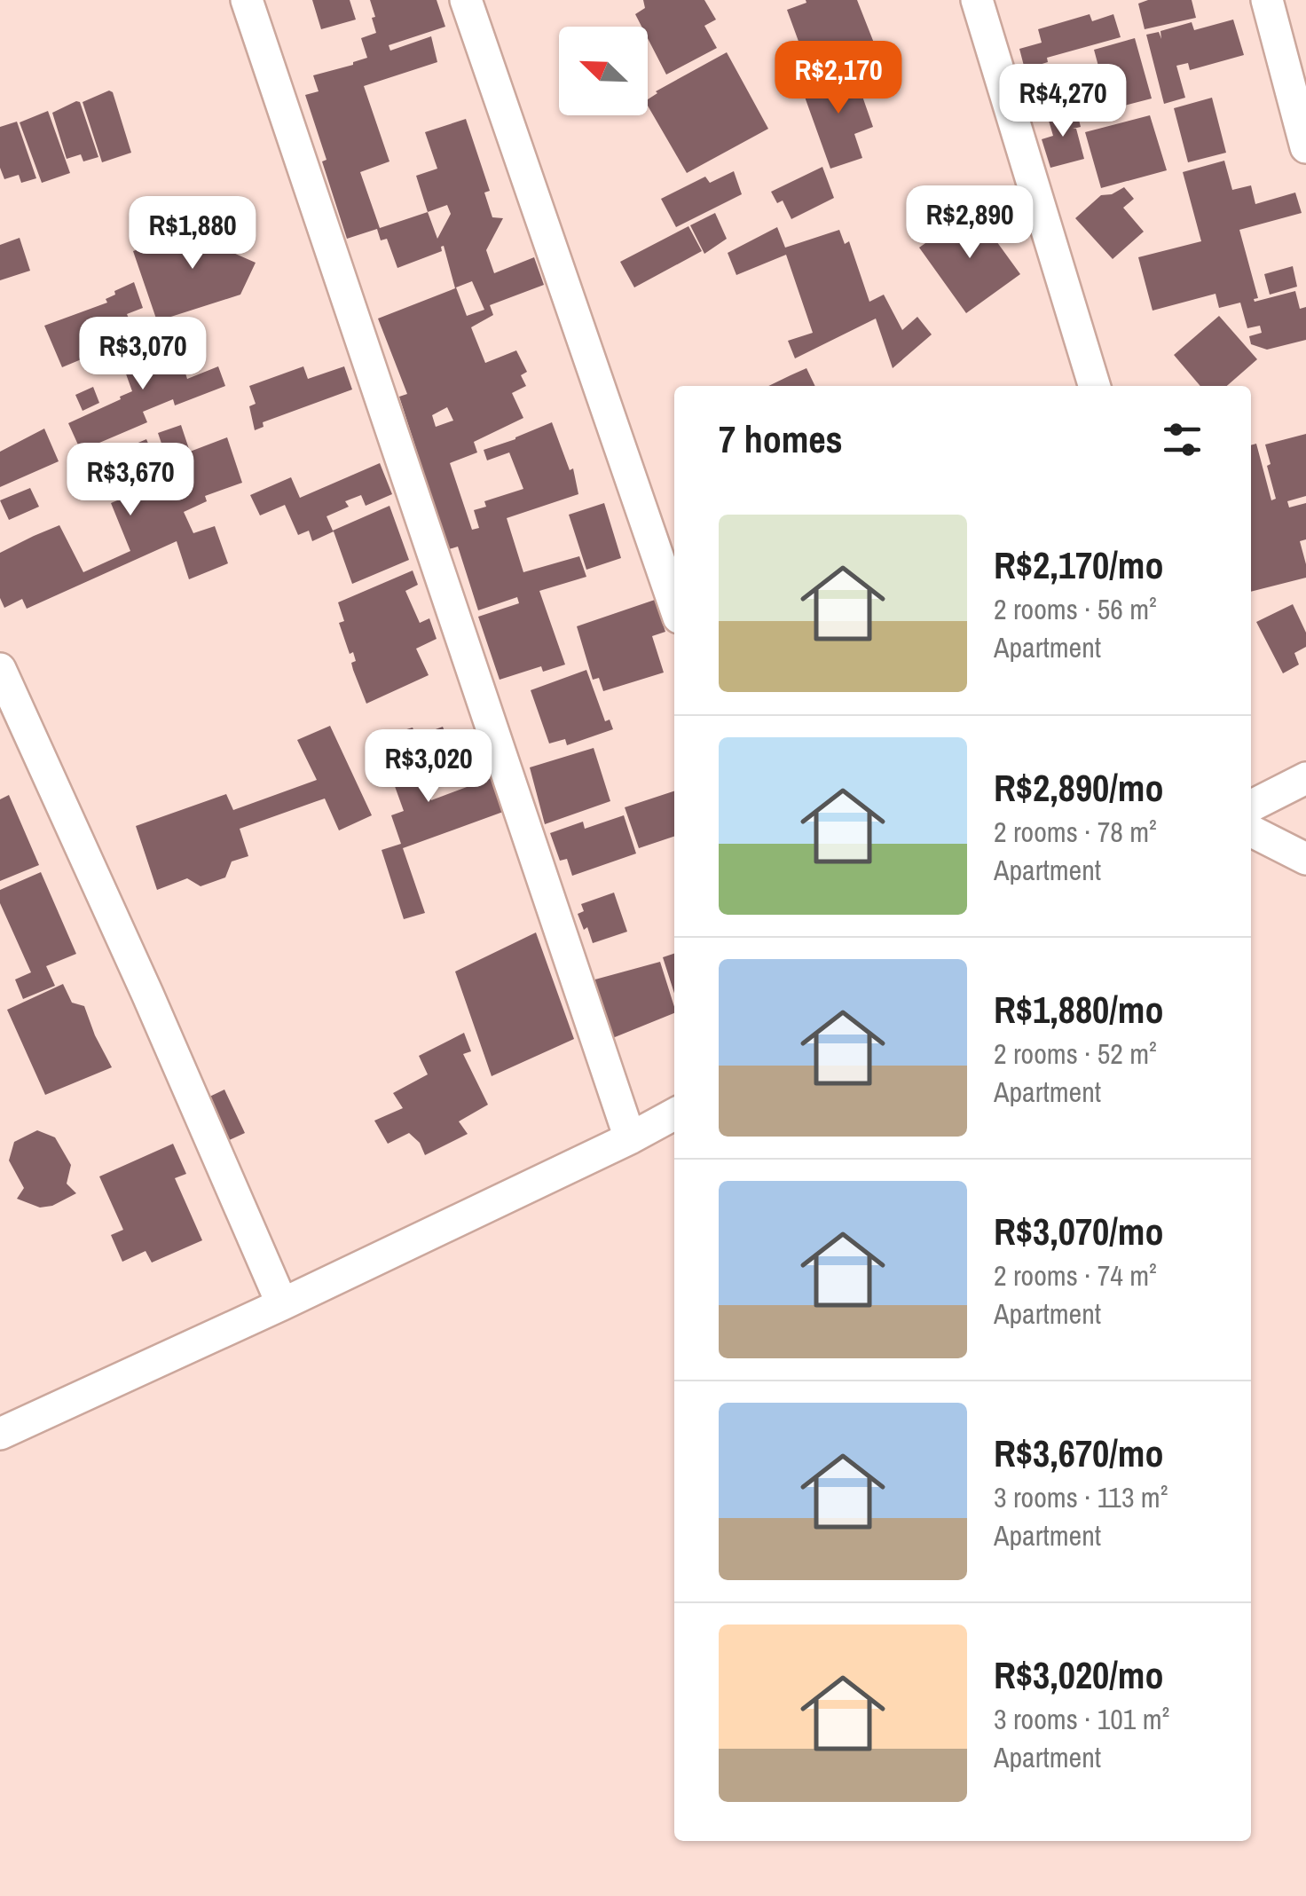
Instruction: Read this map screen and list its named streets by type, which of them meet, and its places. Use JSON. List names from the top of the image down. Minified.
{"north":"top left","page":{"price":["R$2,170","R$4,270","R$2,890","R$1,880","R$3,070","R$3,670","R$3,020"],"heading":"7 homes","list":[{"name":"R$2,170/mo","note":"2 rooms · 56 m² · Apartment"},{"name":"R$2,890/mo","note":"2 rooms · 78 m² · Apartment"},{"name":"R$1,880/mo","note":"2 rooms · 52 m² · Apartment"},{"name":"R$3,070/mo","note":"2 rooms · 74 m² · Apartment"},{"name":"R$3,670/mo","note":"3 rooms · 113 m² · Apartment"},{"name":"R$3,020/mo","note":"3 rooms · 101 m² · Apartment"}]}}
